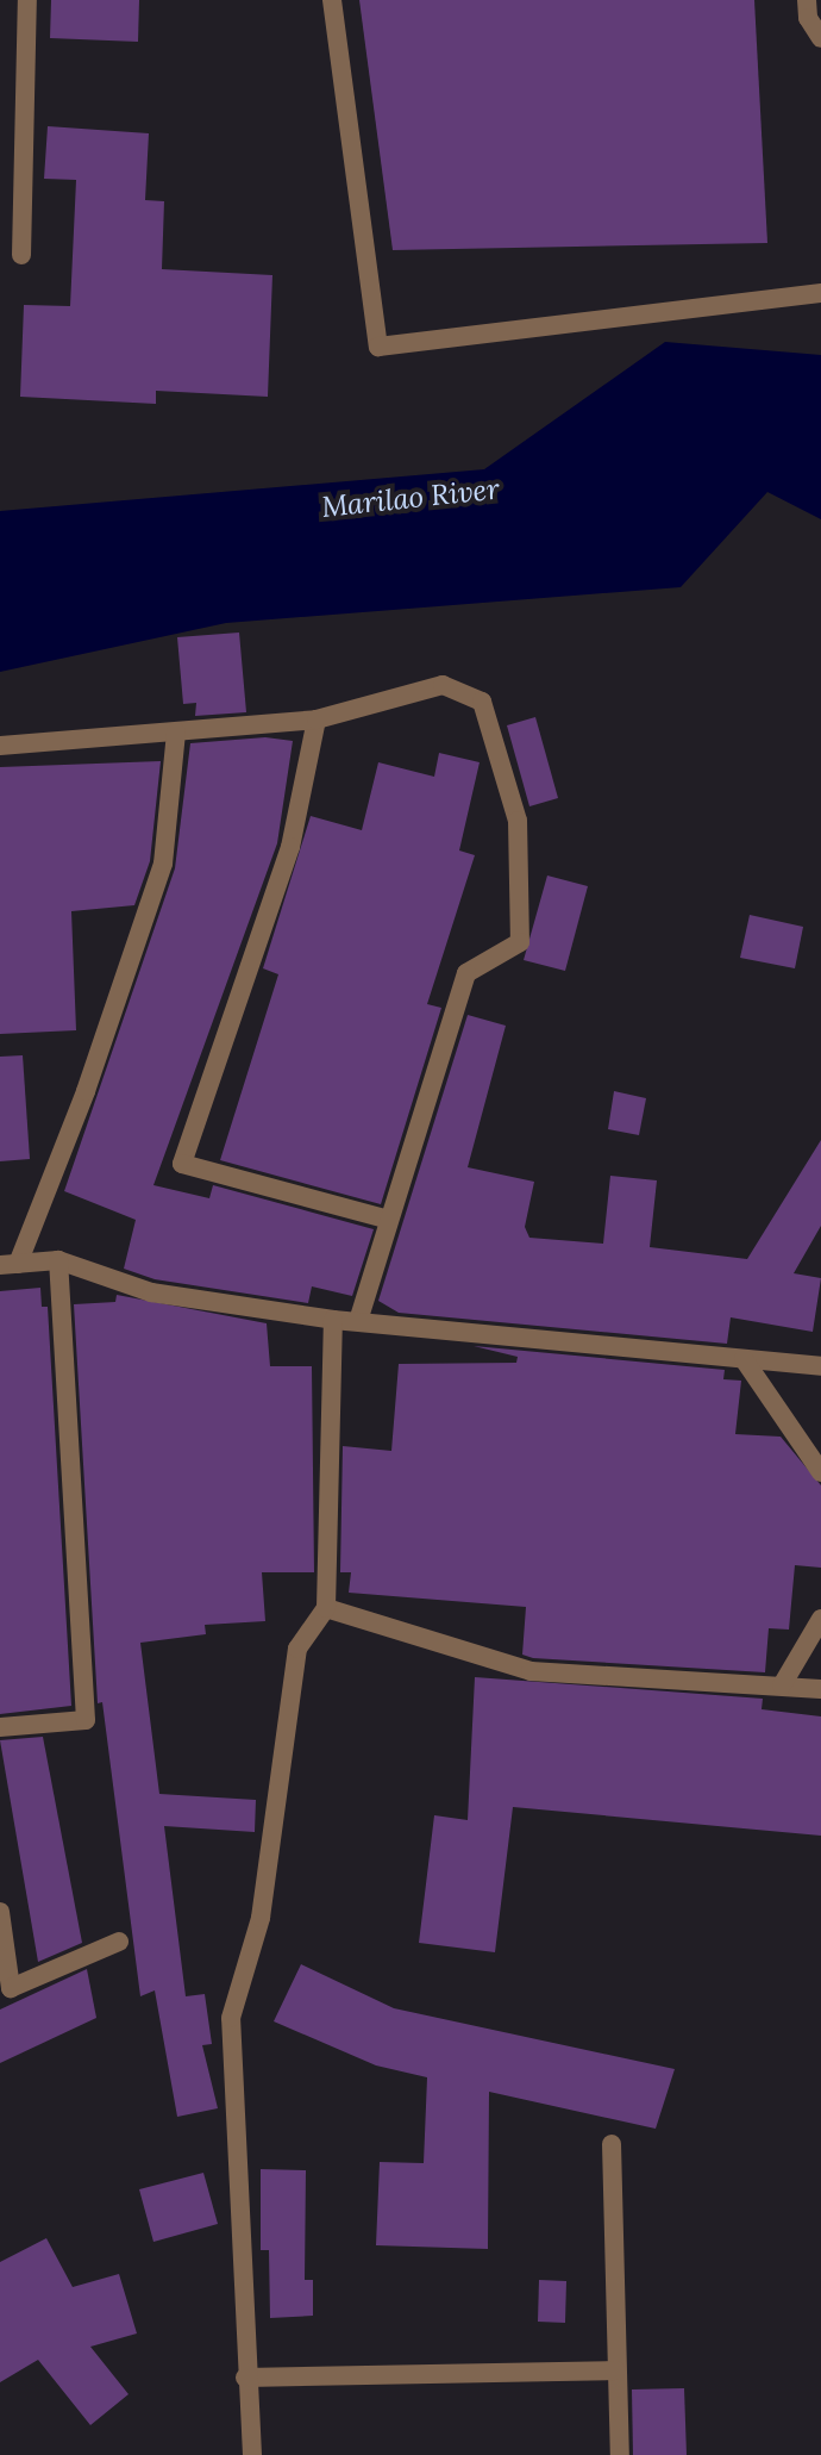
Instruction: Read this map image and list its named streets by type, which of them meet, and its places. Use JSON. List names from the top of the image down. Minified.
{"water":["Marilao River"]}
